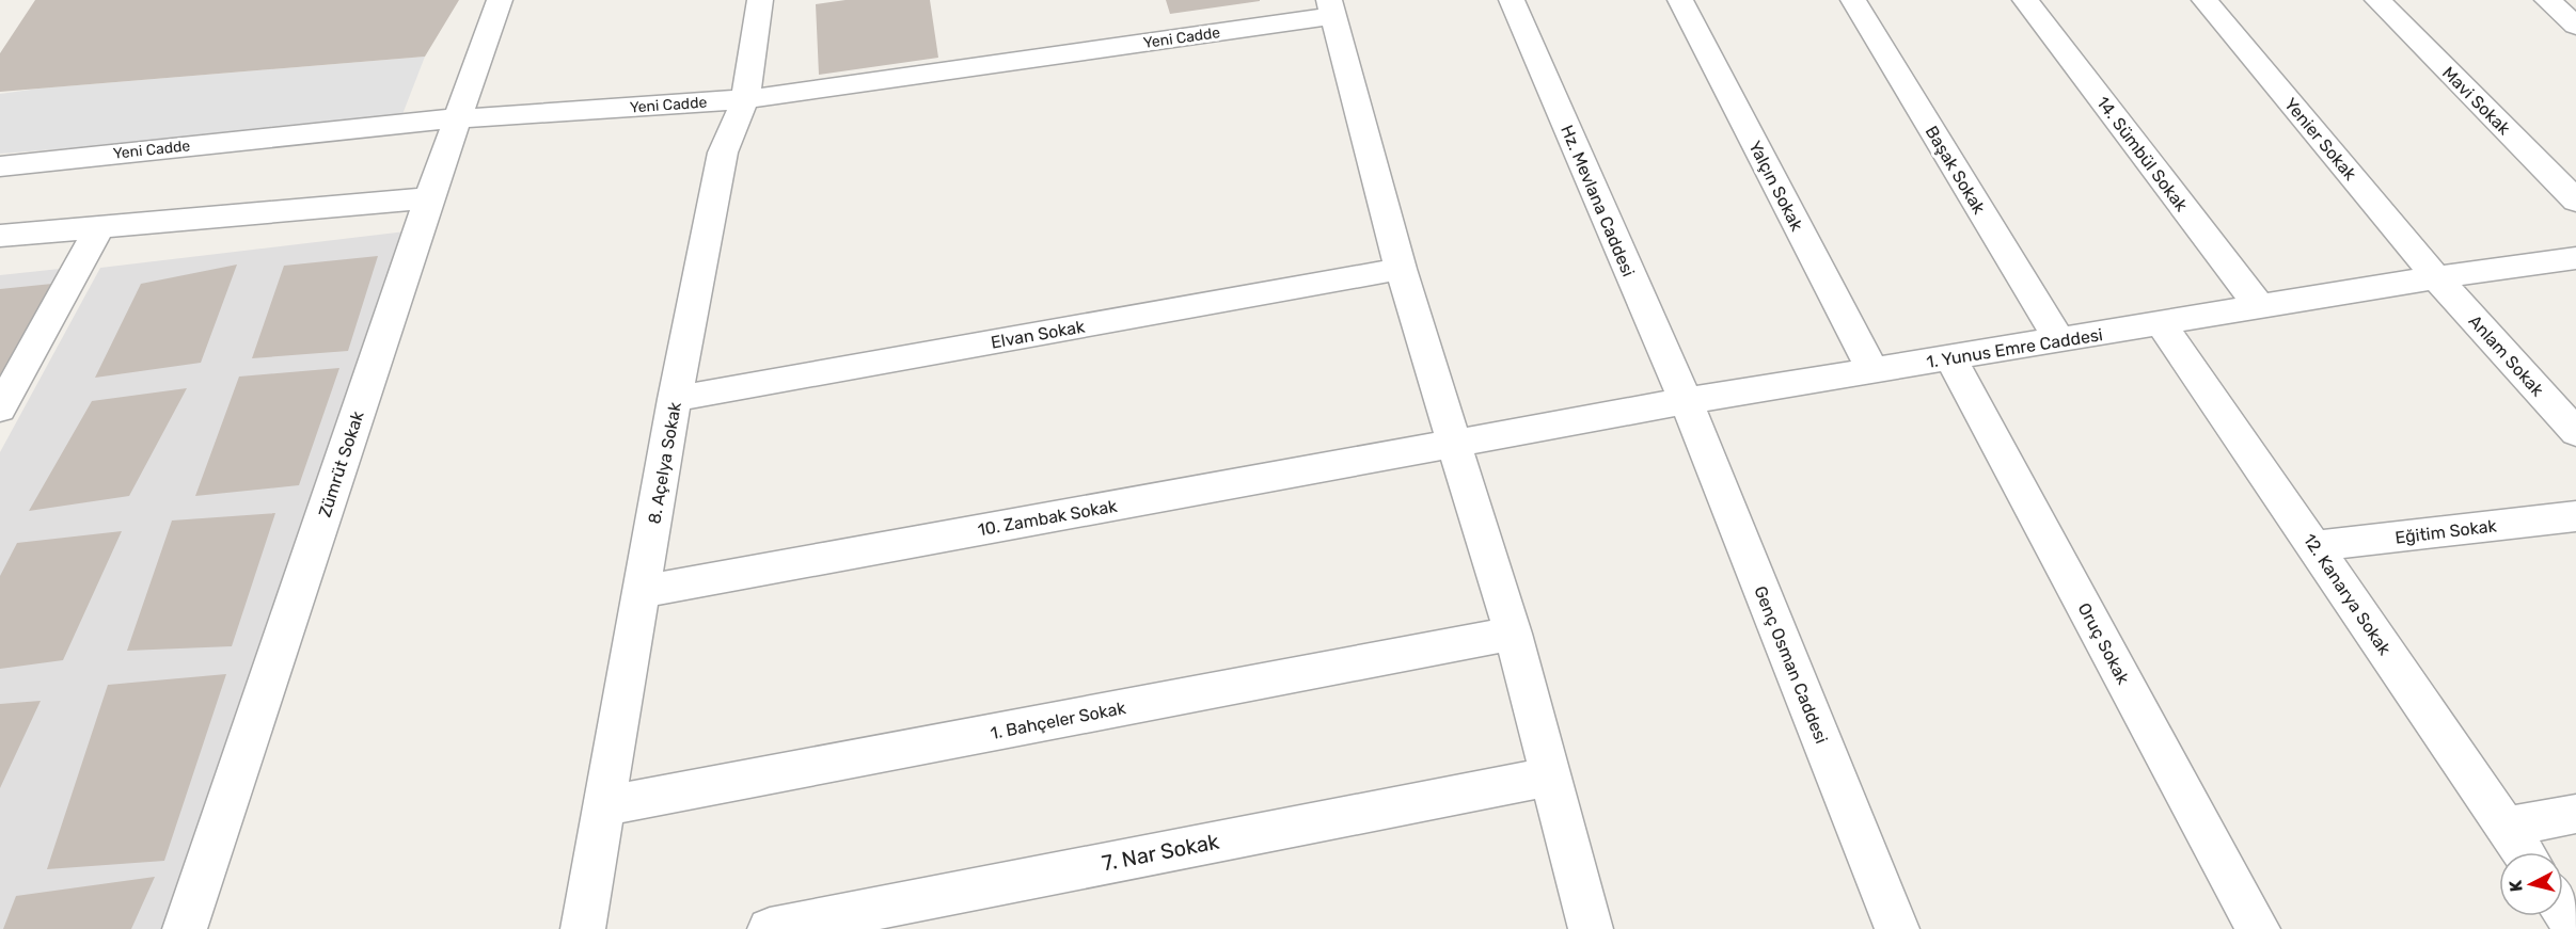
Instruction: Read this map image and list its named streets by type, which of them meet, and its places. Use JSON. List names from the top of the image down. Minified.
{"streets":{"street":["Yeni Cadde","Mavi Sokak","Yenier Sokak","14. Sümbül Sokak","Başak Sokak","Yalçın Sokak","Hz. Mevlana Caddesi","Elvan Sokak","1. Yunus Emre Caddesi","Anlam Sokak","8. Açelya Sokak","Zümrüt Sokak","10. Zambak Sokak","Eğitim Sokak","12. Kanarya Sokak","Oruç Sokak","Genç Osman Caddesi","1. Bahçeler Sokak","7. Nar Sokak"]},"crossings":[["Yeni Cadde","8. Açelya Sokak"],["Yeni Cadde","Zümrüt Sokak"],["Yenier Sokak","1. Yunus Emre Caddesi"],["Yenier Sokak","Anlam Sokak"],["14. Sümbül Sokak","1. Yunus Emre Caddesi"],["Başak Sokak","1. Yunus Emre Caddesi"],["Yalçın Sokak","1. Yunus Emre Caddesi"],["Hz. Mevlana Caddesi","1. Yunus Emre Caddesi"],["Hz. Mevlana Caddesi","Genç Osman Caddesi"],["Elvan Sokak","8. Açelya Sokak"],["1. Yunus Emre Caddesi","Anlam Sokak"],["1. Yunus Emre Caddesi","10. Zambak Sokak"],["1. Yunus Emre Caddesi","12. Kanarya Sokak"],["1. Yunus Emre Caddesi","Oruç Sokak"],["1. Yunus Emre Caddesi","Genç Osman Caddesi"],["8. Açelya Sokak","10. Zambak Sokak"],["8. Açelya Sokak","1. Bahçeler Sokak"],["Eğitim Sokak","12. Kanarya Sokak"]],"north":"left"}
